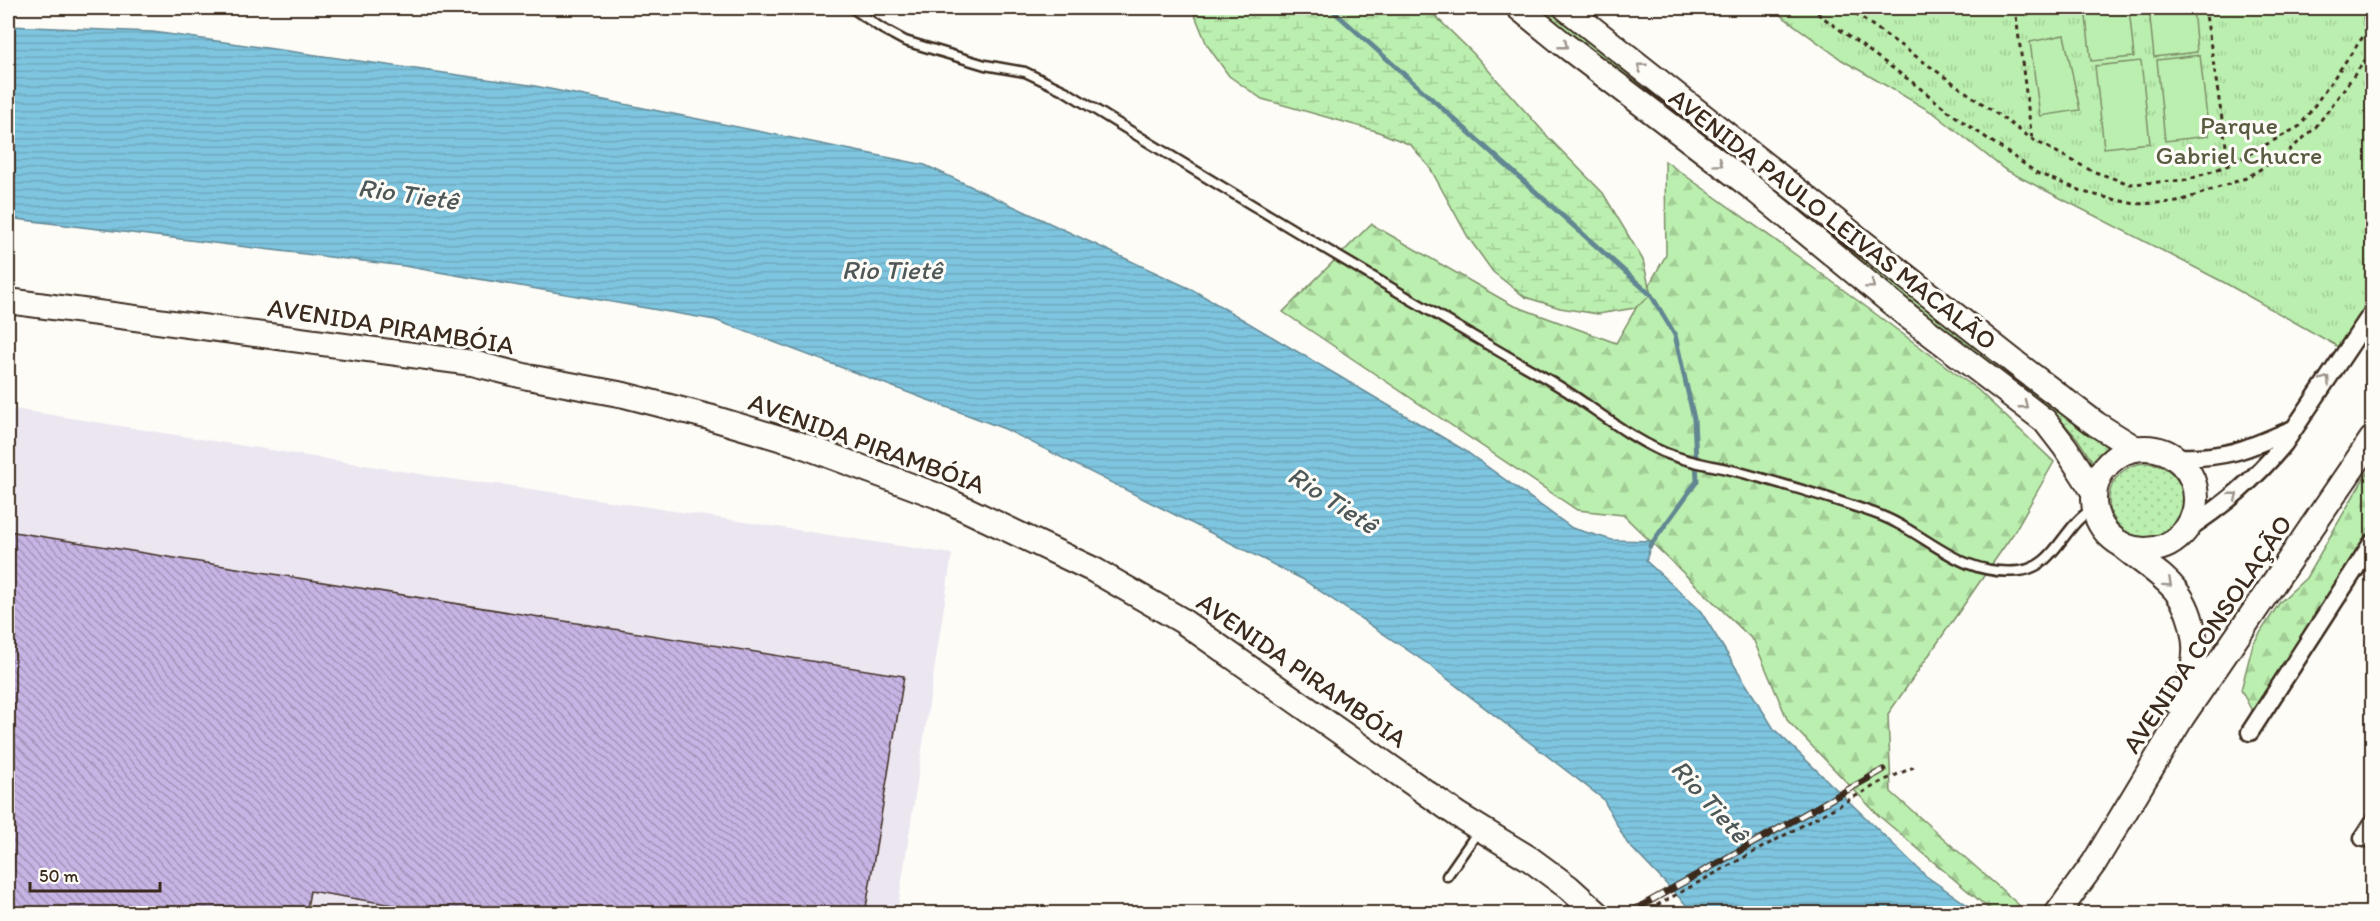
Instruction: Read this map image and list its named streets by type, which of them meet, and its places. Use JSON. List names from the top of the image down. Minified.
{"streets":{"main road":["AVENIDA PAULO LEIVAS MACALÃO","AVENIDA PIRAMBÓIA","AVENIDA CONSOLAÇÃO"]},"water":["Rio Tietê"],"parks":["Parque Gabriel Chucre"],"scale_bar":"50 m"}
